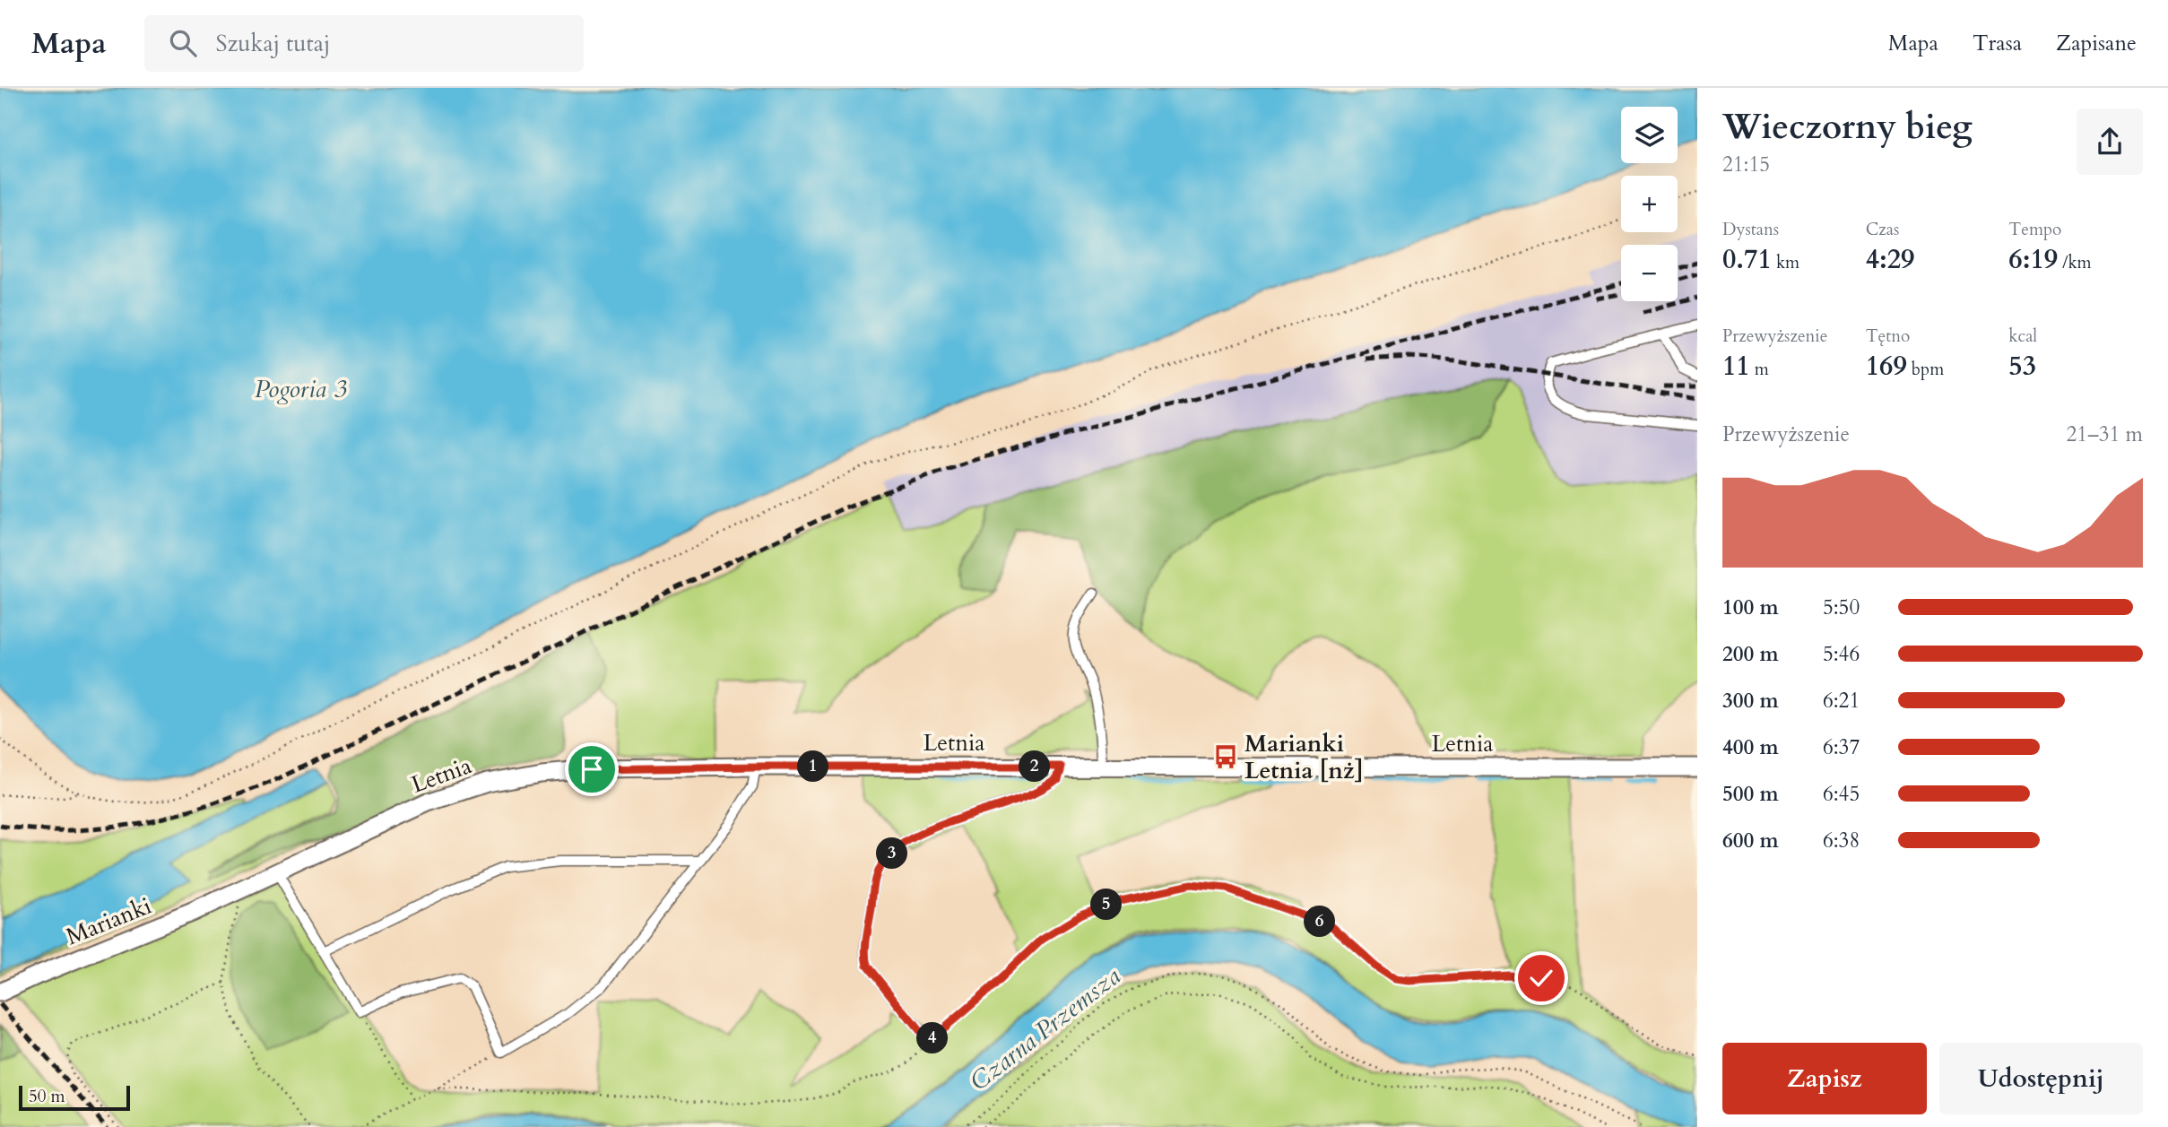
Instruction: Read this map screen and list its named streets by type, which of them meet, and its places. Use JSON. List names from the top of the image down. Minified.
{"streets":{"street":["Letnia","Marianki"]},"crossings":[["Letnia","Marianki"]],"water":["Pogoria 3","Czarna Przemsza"],"places":{"bus stop":["Marianki Letnia [nż]"]},"scale_bar":"50 m","page":{"header":"Mapa","search":"Szukaj tutaj","nav":["Mapa","Trasa","Zapisane"],"heading":["Wieczorny bieg","21:15"],"map_buttons":["+","−"],"stats":[["Dystans","0.71 km"],["Czas","4:29"],["Tempo","6:19 /km"],["Przewyższenie","11 m"],["Tętno","169 bpm"],["kcal","53"]],"chart":["Przewyższenie","21–31 m"],"list":[{"name":"100 m","note":"5:50"},{"name":"200 m","note":"5:46"},{"name":"300 m","note":"6:21"},{"name":"400 m","note":"6:37"},{"name":"500 m","note":"6:45"},{"name":"600 m","note":"6:38"}],"pins":["1","2","3","5","6","4"],"buttons":["Zapisz","Udostępnij"],"scale":"50 m"}}
